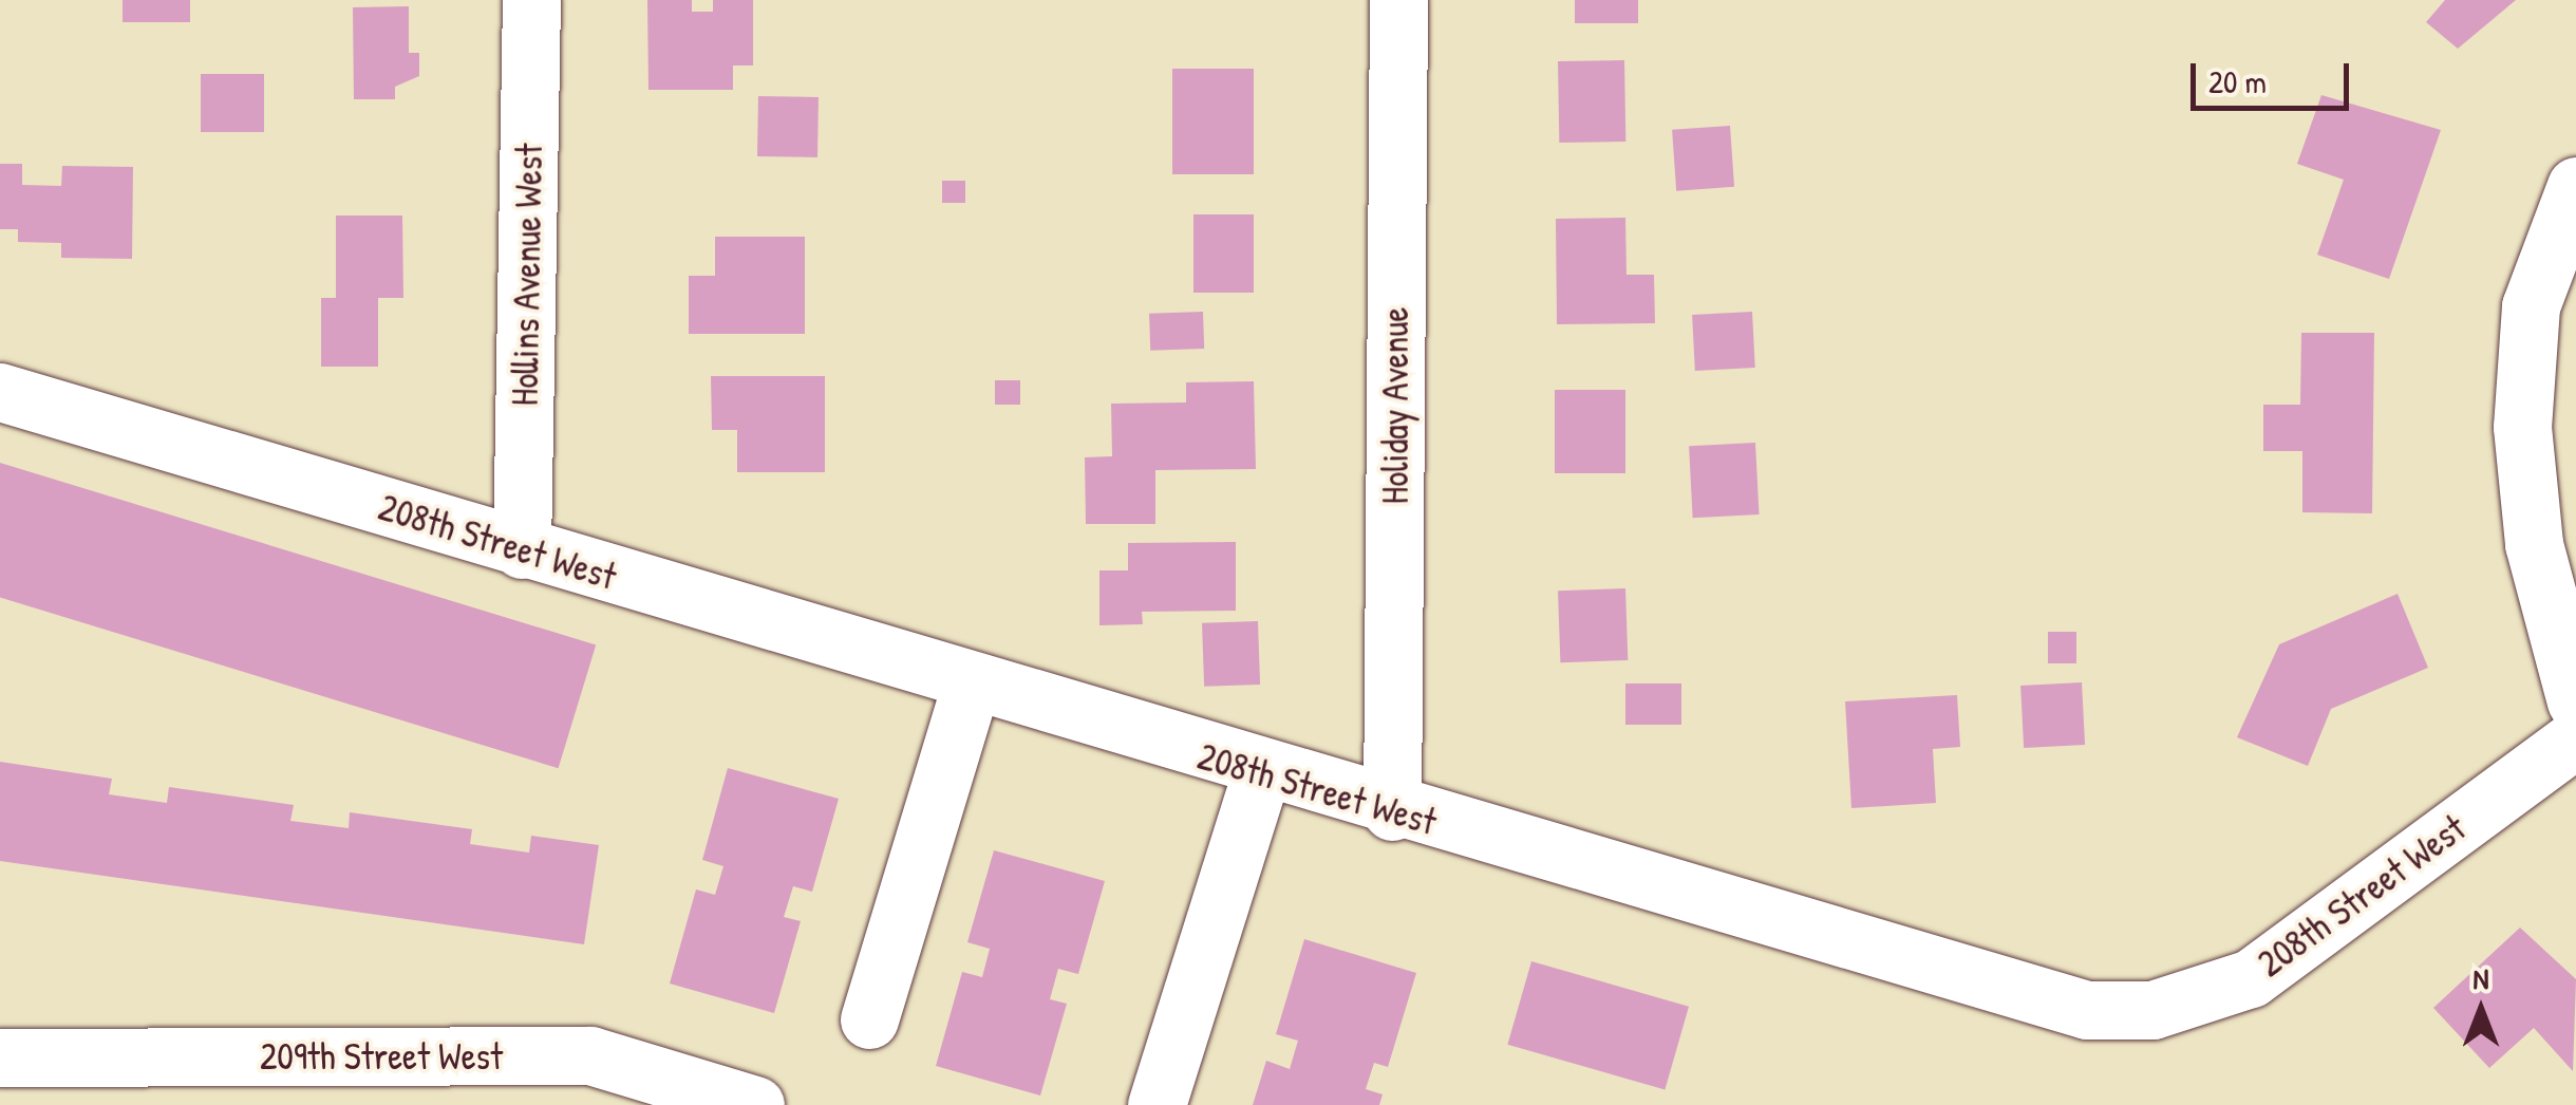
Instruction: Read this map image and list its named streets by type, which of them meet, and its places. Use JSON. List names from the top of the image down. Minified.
{"streets":{"street":["Hollins Avenue West","Holiday Avenue","208th Street West","209th Street West"]},"crossings":[["Hollins Avenue West","208th Street West"],["Holiday Avenue","208th Street West"]],"scale_bar":"20 m","north":"top"}
